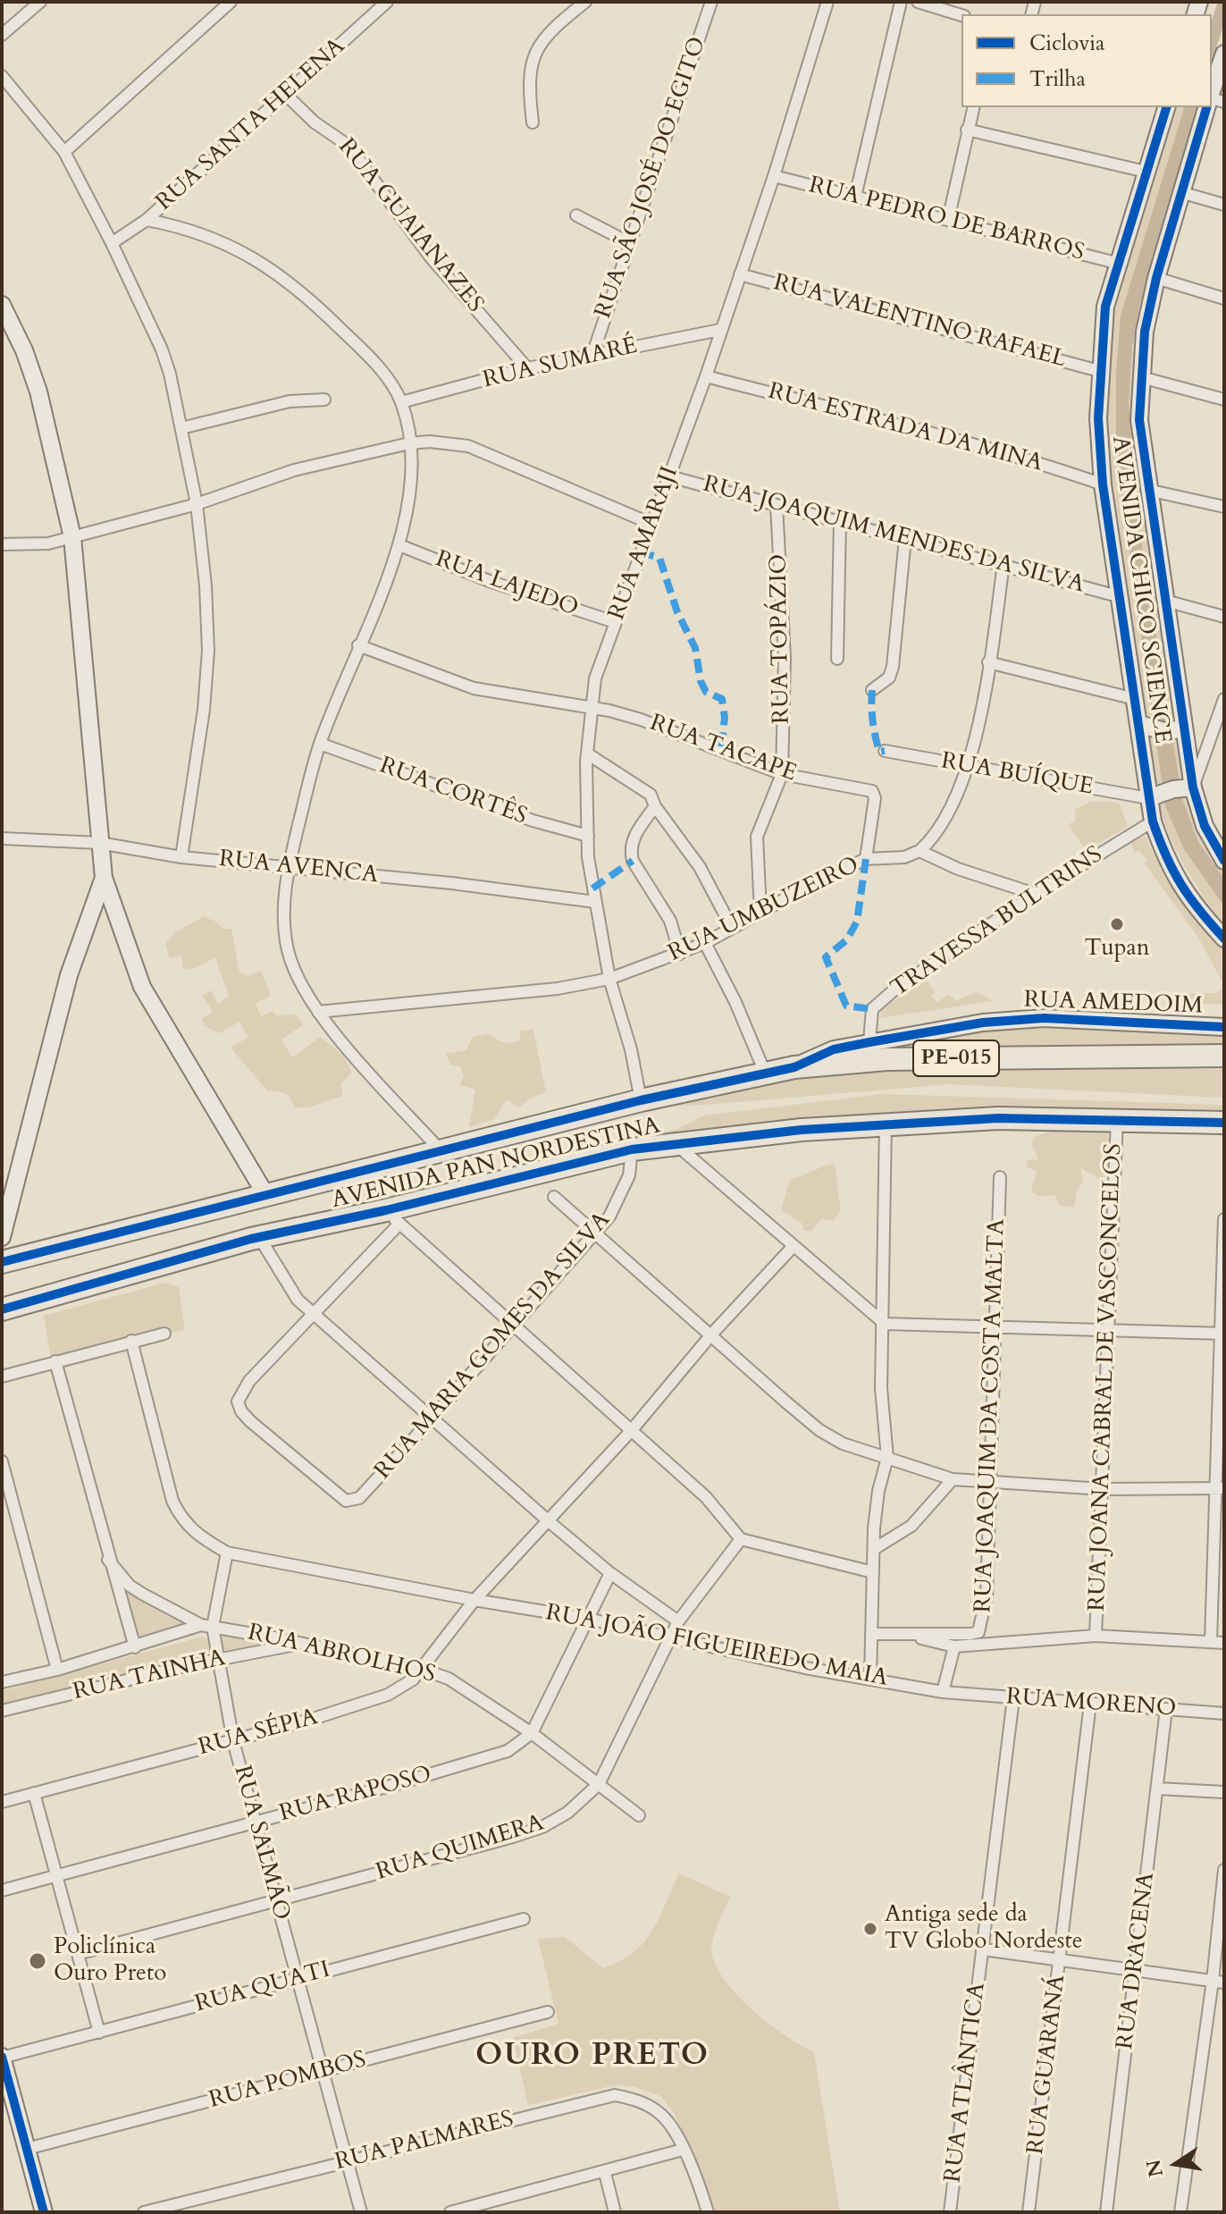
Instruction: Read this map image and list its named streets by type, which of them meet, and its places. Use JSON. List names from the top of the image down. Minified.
{"streets":{"highway":["PE-015","AVENIDA PAN NORDESTINA"],"main road":["AVENIDA CHICO SCIENCE","RUA AMEDOIM"],"street":["RUA SANTA HELENA","RUA SÃO JOSÉ DO EGITO","RUA PEDRO DE BARROS","RUA GUAIANAZES","RUA VALENTINO RAFAEL","RUA SUMARÉ","RUA ESTRADA DA MINA","RUA JOAQUIM MENDES DA SILVA","RUA AMARAJI","RUA LAJEDO","RUA TOPÁZIO","RUA TACAPE","RUA BUÍQUE","RUA CORTÊS","RUA AVENCA","RUA UMBUZEIRO","TRAVESSA BULTRINS","RUA MARIA GOMES DA SILVA","RUA JOANA CABRAL DE VASCONCELOS","RUA JOAQUIM DA COSTA MALTA","RUA JOÃO FIGUEIREDO MAIA","RUA ABROLHOS","RUA TAINHA","RUA MORENO","RUA SÉPIA","RUA RAPOSO","RUA SALMÃO","RUA QUIMERA","RUA DRACENA","RUA QUATI","RUA GUARANÁ","RUA POMBOS","RUA ATLÂNTICA","RUA PALMARES"]},"crossings":[["RUA SANTA HELENA","RUA GUAIANAZES"],["RUA SÃO JOSÉ DO EGITO","RUA SUMARÉ"],["RUA PEDRO DE BARROS","RUA AMARAJI"],["RUA PEDRO DE BARROS","AVENIDA CHICO SCIENCE"],["RUA GUAIANAZES","RUA SUMARÉ"],["RUA VALENTINO RAFAEL","RUA AMARAJI"],["RUA VALENTINO RAFAEL","AVENIDA CHICO SCIENCE"],["RUA SUMARÉ","RUA AMARAJI"],["RUA ESTRADA DA MINA","RUA AMARAJI"],["RUA ESTRADA DA MINA","AVENIDA CHICO SCIENCE"],["RUA JOAQUIM MENDES DA SILVA","RUA AMARAJI"],["RUA JOAQUIM MENDES DA SILVA","AVENIDA CHICO SCIENCE"],["RUA JOAQUIM MENDES DA SILVA","RUA TOPÁZIO"],["RUA AMARAJI","RUA LAJEDO"],["RUA AMARAJI","RUA TACAPE"],["RUA AMARAJI","RUA CORTÊS"],["RUA AMARAJI","RUA AVENCA"],["RUA AMARAJI","RUA UMBUZEIRO"],["RUA AMARAJI","AVENIDA PAN NORDESTINA"],["AVENIDA CHICO SCIENCE","RUA BUÍQUE"],["AVENIDA CHICO SCIENCE","TRAVESSA BULTRINS"],["RUA TOPÁZIO","RUA TACAPE"],["RUA TACAPE","RUA UMBUZEIRO"],["TRAVESSA BULTRINS","RUA AMEDOIM"],["RUA AMEDOIM","AVENIDA PAN NORDESTINA"],["AVENIDA PAN NORDESTINA","RUA MARIA GOMES DA SILVA"],["AVENIDA PAN NORDESTINA","RUA JOANA CABRAL DE VASCONCELOS"],["RUA JOÃO FIGUEIREDO MAIA","RUA MORENO"],["RUA JOÃO FIGUEIREDO MAIA","RUA SÉPIA"],["RUA JOÃO FIGUEIREDO MAIA","RUA SALMÃO"],["RUA JOÃO FIGUEIREDO MAIA","RUA QUIMERA"],["RUA ABROLHOS","RUA TAINHA"],["RUA ABROLHOS","RUA SÉPIA"],["RUA ABROLHOS","RUA RAPOSO"],["RUA ABROLHOS","RUA SALMÃO"],["RUA ABROLHOS","RUA QUIMERA"],["RUA TAINHA","RUA SALMÃO"],["RUA MORENO","RUA DRACENA"],["RUA MORENO","RUA GUARANÁ"],["RUA MORENO","RUA ATLÂNTICA"],["RUA SÉPIA","RUA SALMÃO"],["RUA RAPOSO","RUA SALMÃO"],["RUA SALMÃO","RUA QUIMERA"],["RUA SALMÃO","RUA QUATI"],["RUA SALMÃO","RUA POMBOS"],["RUA SALMÃO","RUA PALMARES"]],"districts":["OURO PRETO"],"places":["Tupan","Antiga sede da TV Globo Nordeste","Policlínica Ouro Preto"],"legend":["Ciclovia","Trilha"],"north":"left"}
